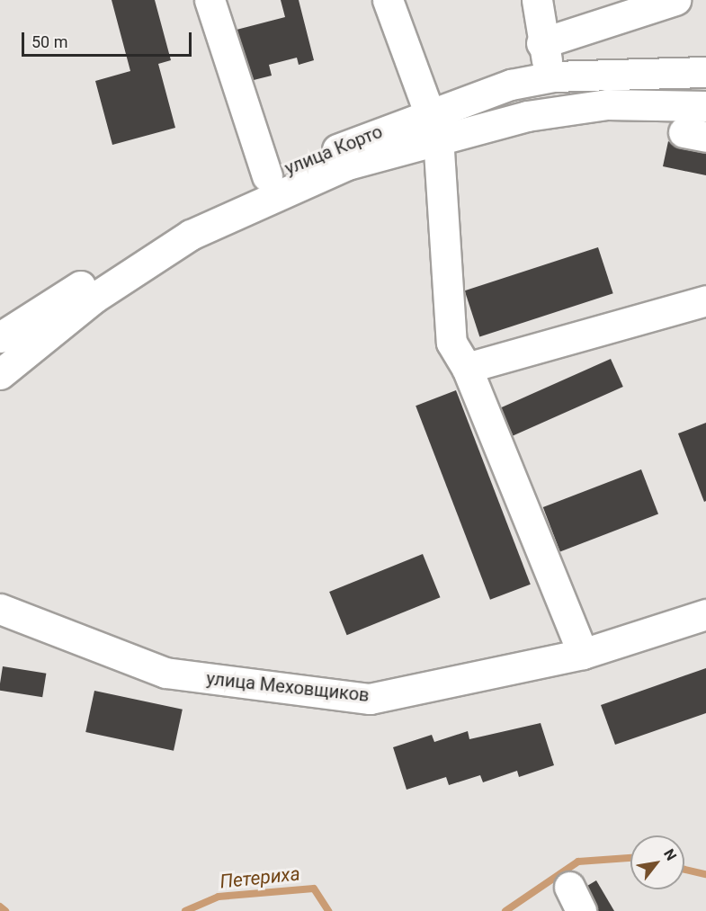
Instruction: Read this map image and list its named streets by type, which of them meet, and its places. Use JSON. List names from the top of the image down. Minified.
{"streets":{"street":["улица Корто","улица Меховщиков"]},"water":["Петериха"],"scale_bar":"50 m","north":"top right"}
